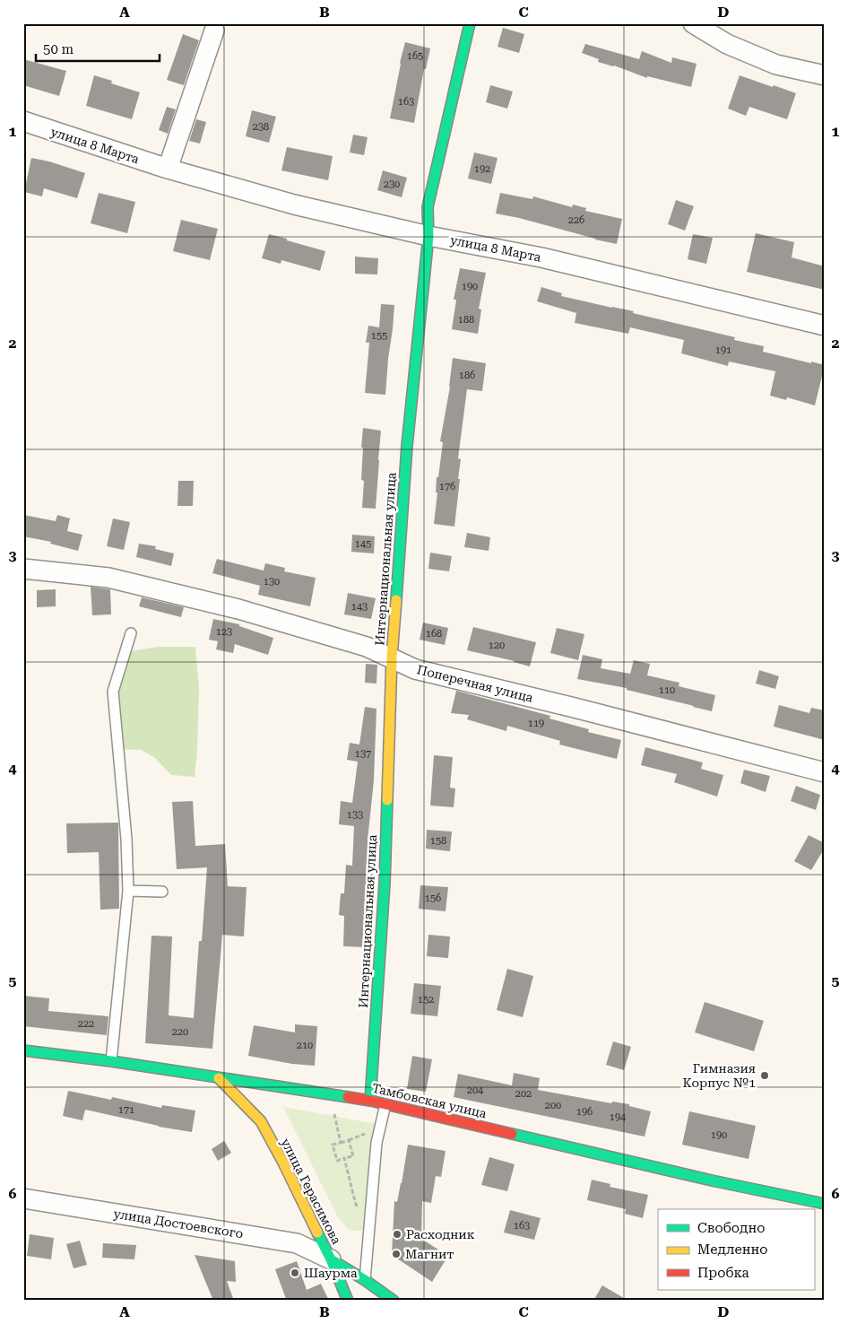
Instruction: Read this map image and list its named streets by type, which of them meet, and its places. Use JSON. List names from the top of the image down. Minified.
{"streets":{"main road":["Интернациональная улица","Тамбовская улица","улица Герасимова"],"street":["улица 8 Марта","Поперечная улица","улица Достоевского"]},"crossings":[["улица 8 Марта","Интернациональная улица"],["Интернациональная улица","Поперечная улица"],["Интернациональная улица","Тамбовская улица"],["Тамбовская улица","улица Герасимова"],["улица Герасимова","улица Достоевского"]],"places":["Гимназия Корпус №1","Расходник","Магнит","Шаурма"],"house_numbers":["165","163","238","192","230","226","190","188","155","191","186","176","145","130","143","123","168","120","110","119","137","133","158","156","152","222","220","210","204","202","200","171","196","194","190","163"],"legend":["Свободно","Медленно","Пробка"],"scale_bar":"50 m","grid":{"columns":["A","B","C","D"],"rows":["1","2","3","4","5","6"]}}
